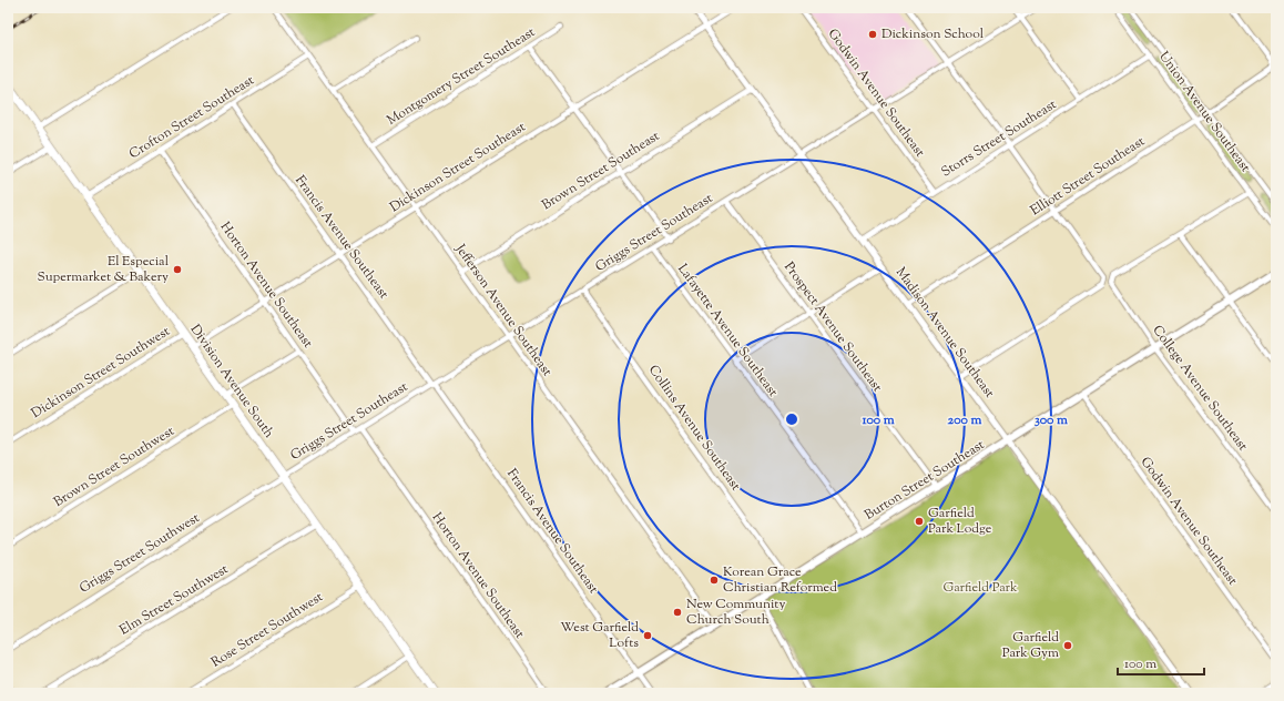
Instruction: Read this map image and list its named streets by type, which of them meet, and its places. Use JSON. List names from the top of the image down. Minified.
{"streets":{"main road":["Division Avenue South","Burton Street Southeast"],"street":["Montgomery Street Southeast","Godwin Avenue Southeast","Union Avenue Southeast","Crofton Street Southeast","Storrs Street Southeast","Dickinson Street Southeast","Brown Street Southeast","Elliott Street Southeast","Griggs Street Southeast","Francis Avenue Southeast","Horton Avenue Southeast","Jefferson Avenue Southeast","Prospect Avenue Southeast","Lafayette Avenue Southeast","Madison Avenue Southeast","Dickinson Street Southwest","College Avenue Southeast","Collins Avenue Southeast","Brown Street Southwest","Griggs Street Southwest","Elm Street Southwest","Rose Street Southwest"]},"crossings":[["Montgomery Street Southeast","Jefferson Avenue Southeast"],["Godwin Avenue Southeast","Storrs Street Southeast"],["Godwin Avenue Southeast","Griggs Street Southeast"],["Godwin Avenue Southeast","Burton Street Southeast"],["Union Avenue Southeast","Storrs Street Southeast"],["Union Avenue Southeast","Elliott Street Southeast"],["Crofton Street Southeast","Francis Avenue Southeast"],["Crofton Street Southeast","Horton Avenue Southeast"],["Crofton Street Southeast","Jefferson Avenue Southeast"],["Crofton Street Southeast","Division Avenue South"],["Storrs Street Southeast","Madison Avenue Southeast"],["Dickinson Street Southeast","Francis Avenue Southeast"],["Dickinson Street Southeast","Horton Avenue Southeast"],["Dickinson Street Southeast","Jefferson Avenue Southeast"],["Dickinson Street Southeast","Madison Avenue Southeast"],["Dickinson Street Southeast","Division Avenue South"],["Brown Street Southeast","Jefferson Avenue Southeast"],["Brown Street Southeast","Madison Avenue Southeast"],["Elliott Street Southeast","Madison Avenue Southeast"],["Griggs Street Southeast","Francis Avenue Southeast"],["Griggs Street Southeast","Horton Avenue Southeast"],["Griggs Street Southeast","Jefferson Avenue Southeast"],["Griggs Street Southeast","Prospect Avenue Southeast"],["Griggs Street Southeast","Lafayette Avenue Southeast"],["Griggs Street Southeast","Madison Avenue Southeast"],["Griggs Street Southeast","Division Avenue South"],["Griggs Street Southeast","Collins Avenue Southeast"],["Griggs Street Southeast","Griggs Street Southwest"],["Francis Avenue Southeast","Burton Street Southeast"],["Jefferson Avenue Southeast","Burton Street Southeast"],["Prospect Avenue Southeast","Burton Street Southeast"],["Lafayette Avenue Southeast","Burton Street Southeast"],["Madison Avenue Southeast","Burton Street Southeast"],["Dickinson Street Southwest","Division Avenue South"],["Division Avenue South","Brown Street Southwest"],["Division Avenue South","Griggs Street Southwest"],["Division Avenue South","Elm Street Southwest"],["Division Avenue South","Rose Street Southwest"],["College Avenue Southeast","Burton Street Southeast"],["Collins Avenue Southeast","Burton Street Southeast"]],"parks":["Garfield Park"],"places":["Dickinson School","El Especial Supermarket & Bakery","Garfield Park Lodge","Korean Grace Christian Reformed","New Community Church South","West Garfield Lofts","Garfield Park Gym"],"scale_bar":"100 m","rings":["100 m","200 m","300 m"]}
